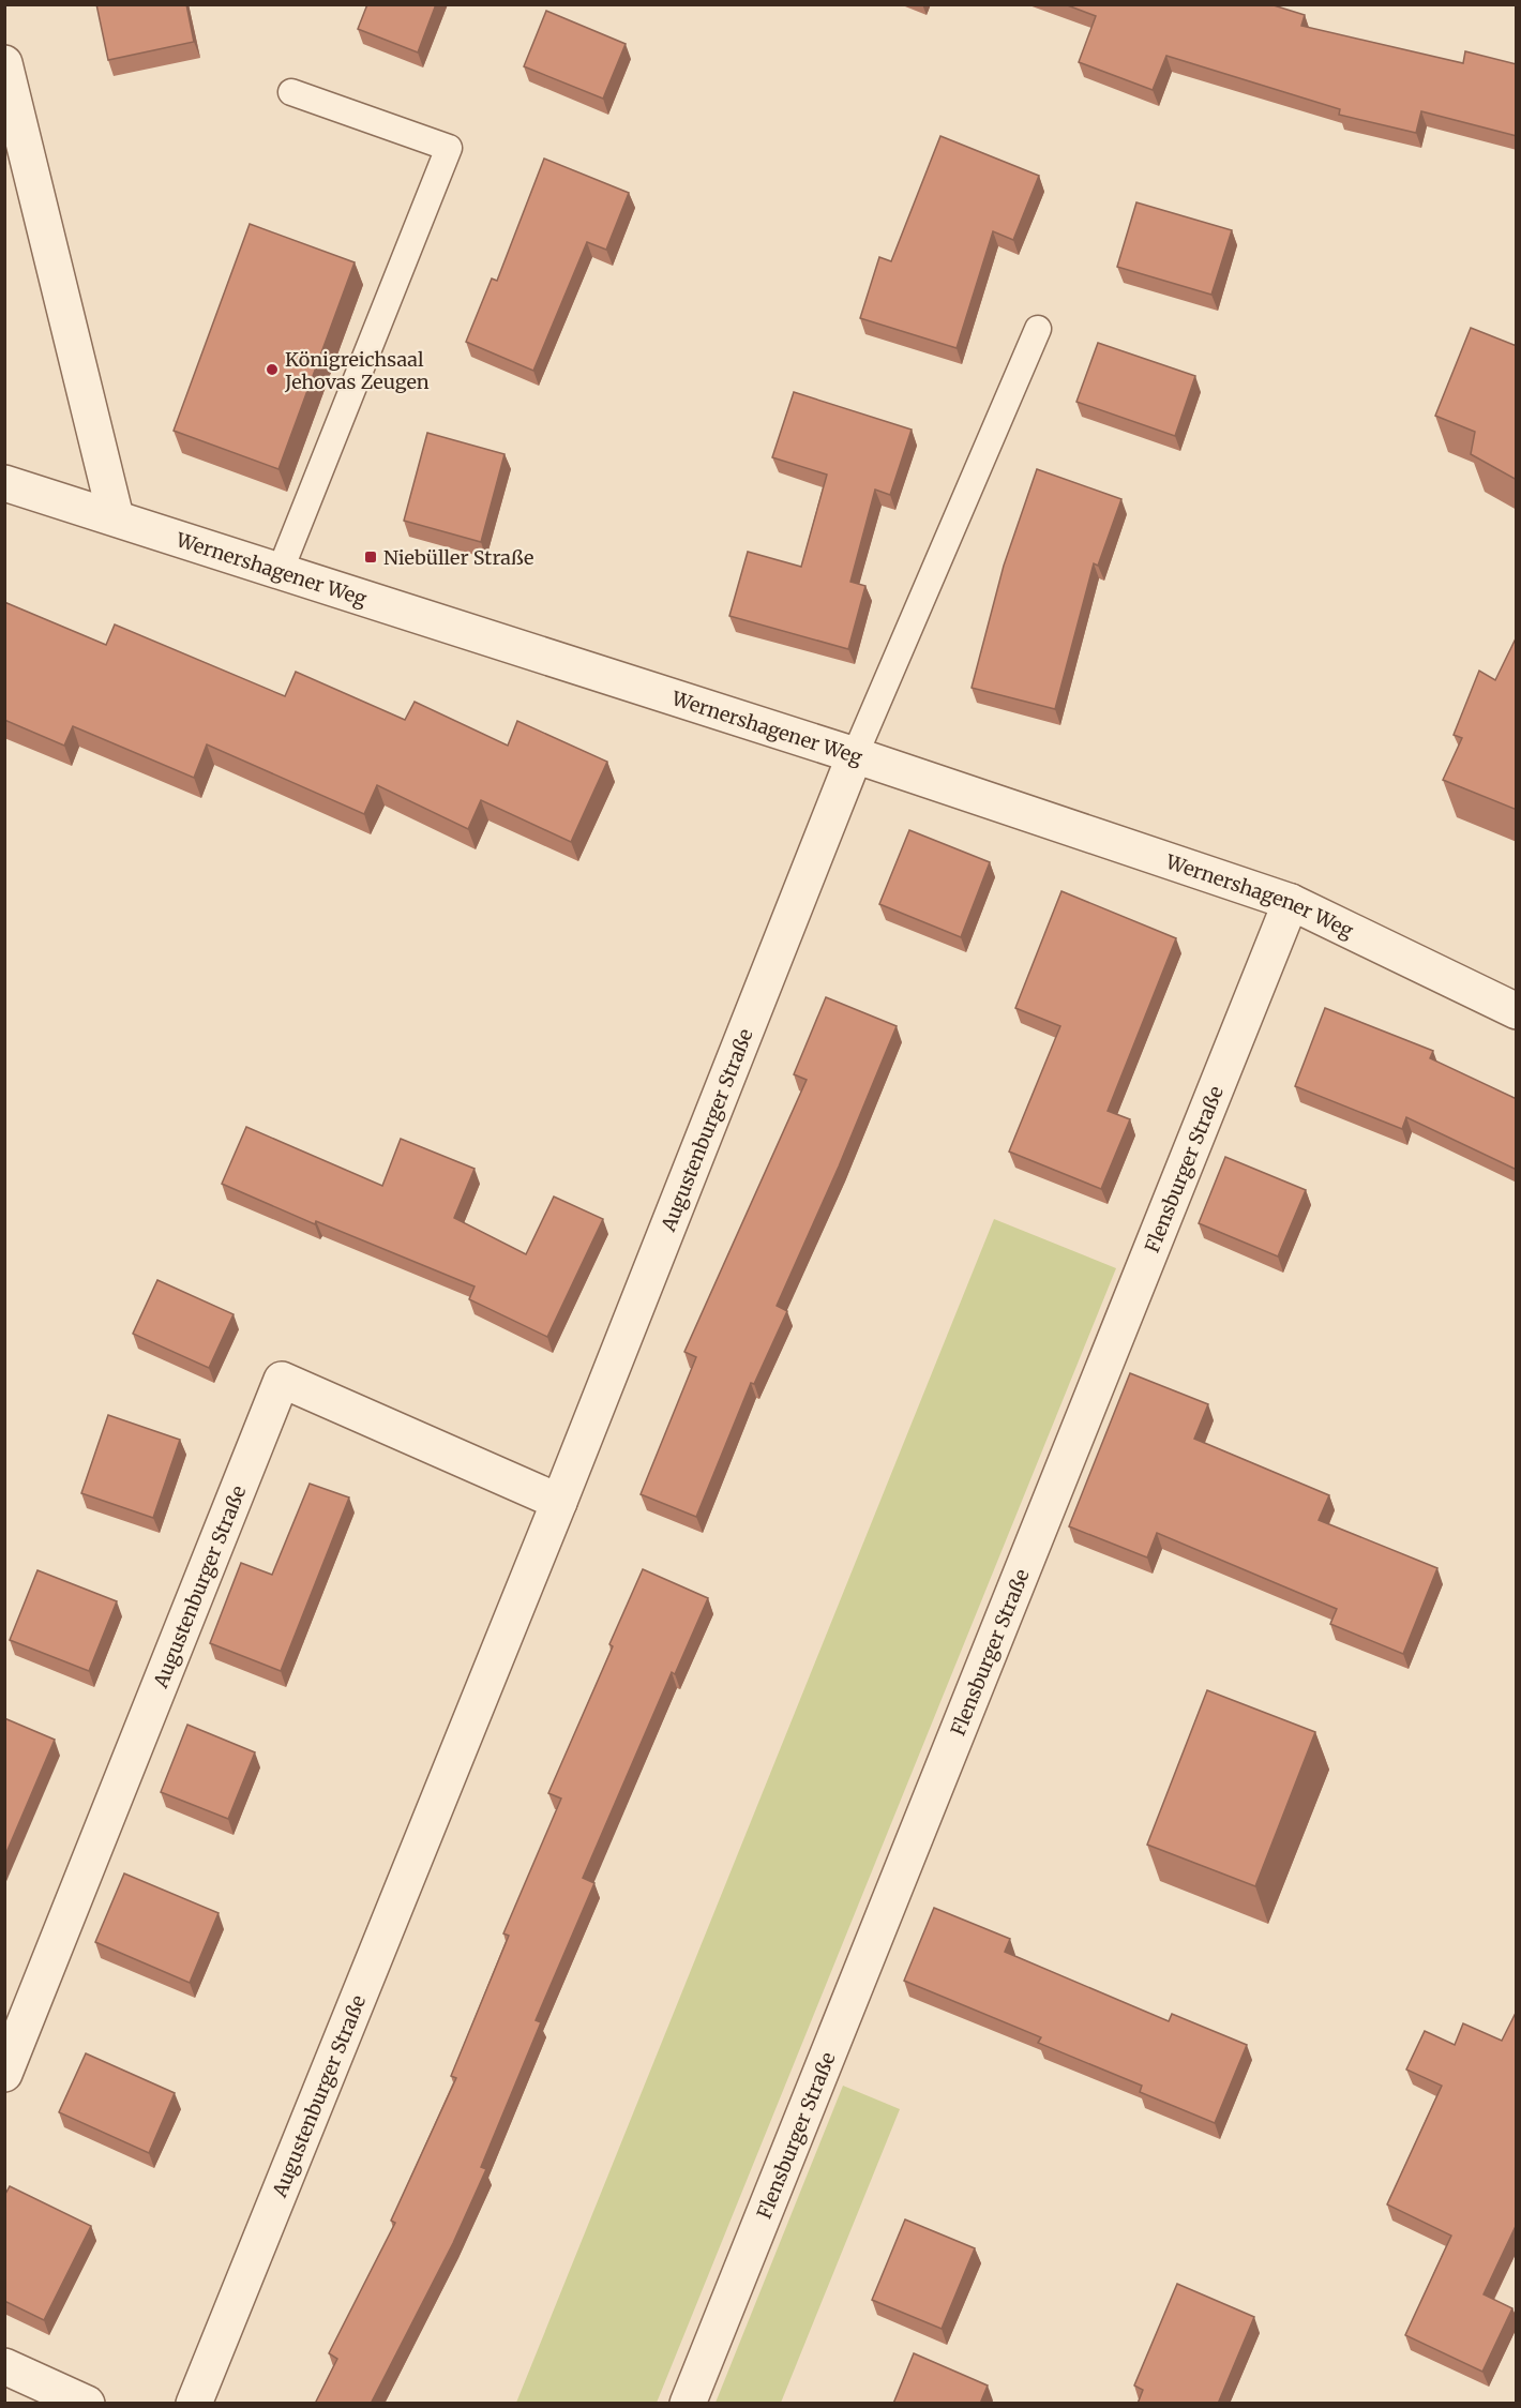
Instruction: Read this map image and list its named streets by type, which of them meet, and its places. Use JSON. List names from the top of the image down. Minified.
{"streets":{"street":["Wernershagener Weg","Augustenburger Straße","Flensburger Straße"]},"crossings":[["Wernershagener Weg","Augustenburger Straße"],["Wernershagener Weg","Flensburger Straße"]],"places":{"other":["Königreichsaal Jehovas Zeugen"],"transit":["Niebüller Straße"]}}
